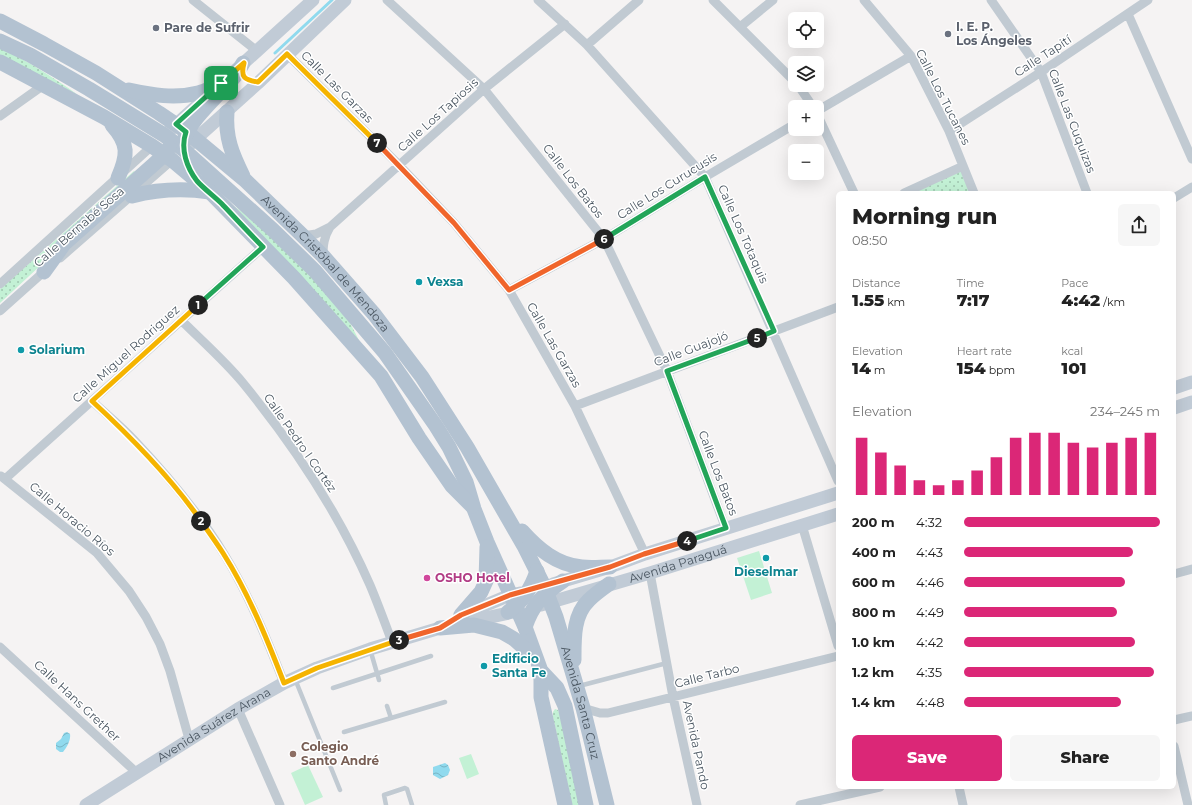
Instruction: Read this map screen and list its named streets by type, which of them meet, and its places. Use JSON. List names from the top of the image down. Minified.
{"streets":{"main road":["Avenida Cristóbal de Mendoza","Avenida Paraguá","Avenida Santa Cruz","Avenida Suárez Arana"],"street":["Calle Tapití","Calle Las Garzas","Calle Los Tucanes","Calle Los Tapiosis","Calle Las Cuquizas","Calle Los Batos","Calle Los Curucusis","Calle Bernabé Sosa","Calle Los Totaquis","Calle Guajojó","Calle Miguel Rodriguez","Calle Pedro I Cortéz","Calle Horacio Ríos","Calle Tarbo","Calle Hans Grether","Avenida Pando"]},"crossings":[["Calle Tapití","Calle Los Tucanes"],["Calle Tapití","Calle Las Cuquizas"],["Calle Las Garzas","Calle Los Tapiosis"],["Calle Las Garzas","Calle Los Curucusis"],["Calle Las Garzas","Calle Guajojó"],["Calle Las Garzas","Avenida Paraguá"],["Calle Los Tapiosis","Calle Los Batos"],["Calle Los Tapiosis","Calle Los Totaquis"],["Calle Los Tapiosis","Avenida Cristóbal de Mendoza"],["Calle Los Batos","Calle Los Curucusis"],["Calle Los Batos","Calle Guajojó"],["Calle Los Batos","Avenida Paraguá"],["Calle Los Curucusis","Calle Los Totaquis"],["Calle Bernabé Sosa","Avenida Cristóbal de Mendoza"],["Calle Los Totaquis","Calle Guajojó"],["Avenida Cristóbal de Mendoza","Calle Miguel Rodriguez"],["Avenida Cristóbal de Mendoza","Avenida Paraguá"],["Avenida Cristóbal de Mendoza","Avenida Santa Cruz"],["Avenida Cristóbal de Mendoza","Avenida Suárez Arana"],["Calle Miguel Rodriguez","Calle Pedro I Cortéz"],["Calle Miguel Rodriguez","Calle Horacio Ríos"],["Calle Pedro I Cortéz","Avenida Suárez Arana"],["Calle Horacio Ríos","Avenida Suárez Arana"],["Avenida Paraguá","Avenida Santa Cruz"],["Avenida Paraguá","Avenida Pando"],["Calle Tarbo","Avenida Santa Cruz"],["Calle Tarbo","Avenida Pando"],["Calle Hans Grether","Avenida Suárez Arana"],["Avenida Santa Cruz","Avenida Suárez Arana"]],"places":["Pare de Sufrir","I. E. P. Los Ángeles","Vexsa","Solarium","Dieselmar","OSHO Hotel","Edificio Santa Fe","Colegio Santo André"],"page":{"map_buttons":["+","−"],"pins":["7","6","1","5","2","4","3"],"heading":["Morning run","08:50"],"stats":[["Distance","1.55 km"],["Time","7:17"],["Pace","4:42 /km"],["Elevation","14 m"],["Heart rate","154 bpm"],["kcal","101"]],"chart":["Elevation","234–245 m"],"list":[{"name":"200 m","note":"4:32"},{"name":"400 m","note":"4:43"},{"name":"600 m","note":"4:46"},{"name":"800 m","note":"4:49"},{"name":"1.0 km","note":"4:42"},{"name":"1.2 km","note":"4:35"},{"name":"1.4 km","note":"4:48"}],"buttons":["Save","Share"]}}
